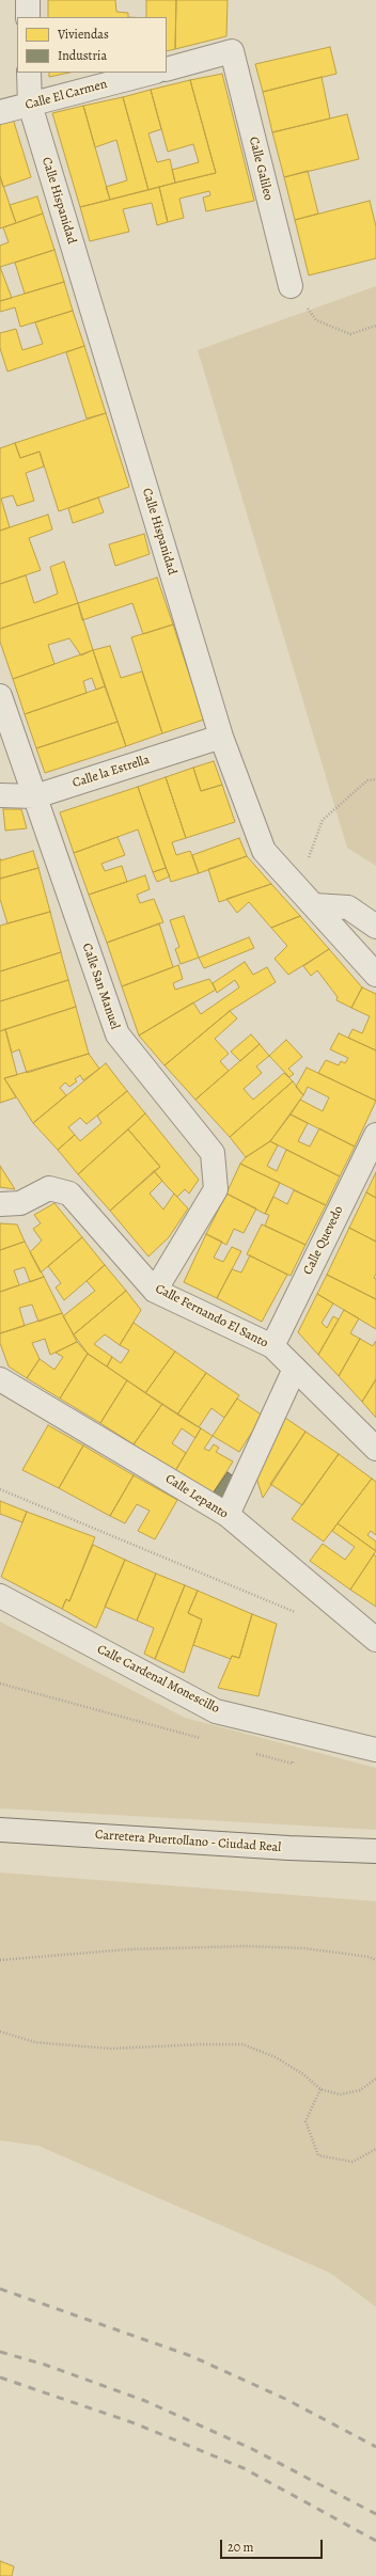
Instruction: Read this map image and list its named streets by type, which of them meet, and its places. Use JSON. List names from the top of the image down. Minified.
{"streets":{"highway":["Carretera Puertollano - Ciudad Real"],"street":["Calle El Carmen","Calle Galileo","Calle Hispanidad","Calle la Estrella","Calle San Manuel","Calle Quevedo","Calle Fernando El Santo","Calle Lepanto","Calle Cardenal Monescillo"]},"crossings":[["Calle El Carmen","Calle Hispanidad"],["Calle Hispanidad","Calle la Estrella"],["Calle la Estrella","Calle San Manuel"],["Calle San Manuel","Calle Fernando El Santo"],["Calle Quevedo","Calle Fernando El Santo"]],"legend":["Viviendas","Industria"],"scale_bar":"20 m"}
